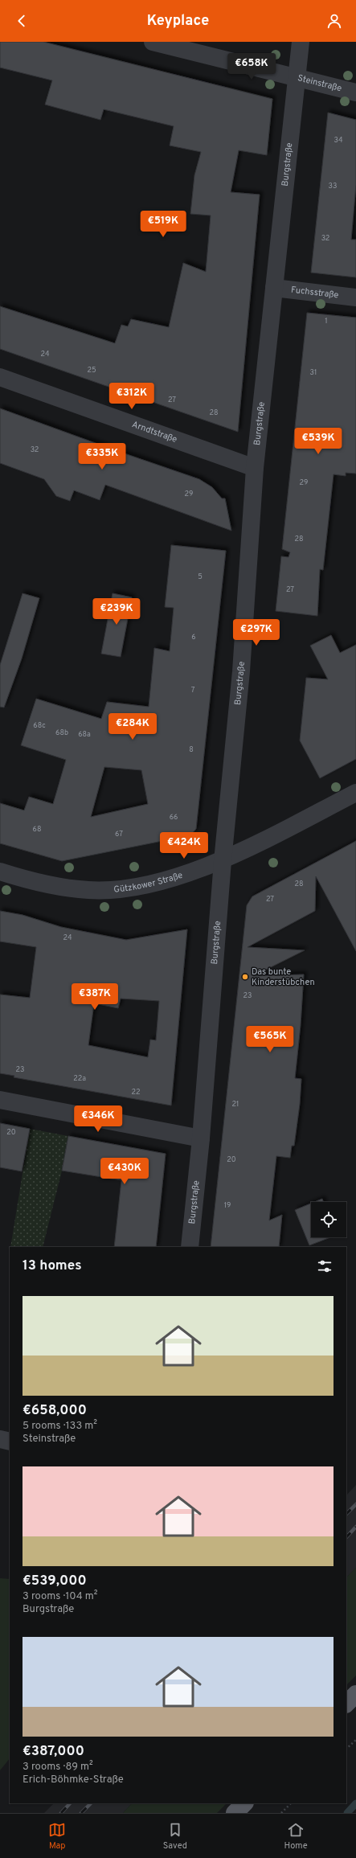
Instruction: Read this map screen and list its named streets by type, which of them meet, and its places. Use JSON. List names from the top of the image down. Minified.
{"streets":{"street":["Steinstraße","Burgstraße","Fuchsstraße","Arndtstraße","Gützkower Straße"]},"crossings":[["Steinstraße","Burgstraße"],["Burgstraße","Fuchsstraße"],["Burgstraße","Arndtstraße"],["Burgstraße","Gützkower Straße"]],"places":["Das bunte Kinderstübchen"],"house_numbers":["34","33","32","1","24","25","31","27","28","32","29","29","28","5","27","6","7","68c","68b","68a","8","66","68","67","28","27","24","23","23","22a","22","21","20","20","19"],"page":{"header":"Keyplace","price":["€658K","€519K","€312K","€539K","€335K","€239K","€297K","€284K","€424K","€387K","€565K","€346K","€430K"],"heading":"13 homes","list":[{"name":"€658,000","note":"5 rooms · 133 m² · Steinstraße"},{"name":"€539,000","note":"3 rooms · 104 m² · Burgstraße"},{"name":"€387,000","note":"3 rooms · 89 m² · Erich-Böhmke-Straße"}],"tabs":["Map","Saved","Home"]}}
